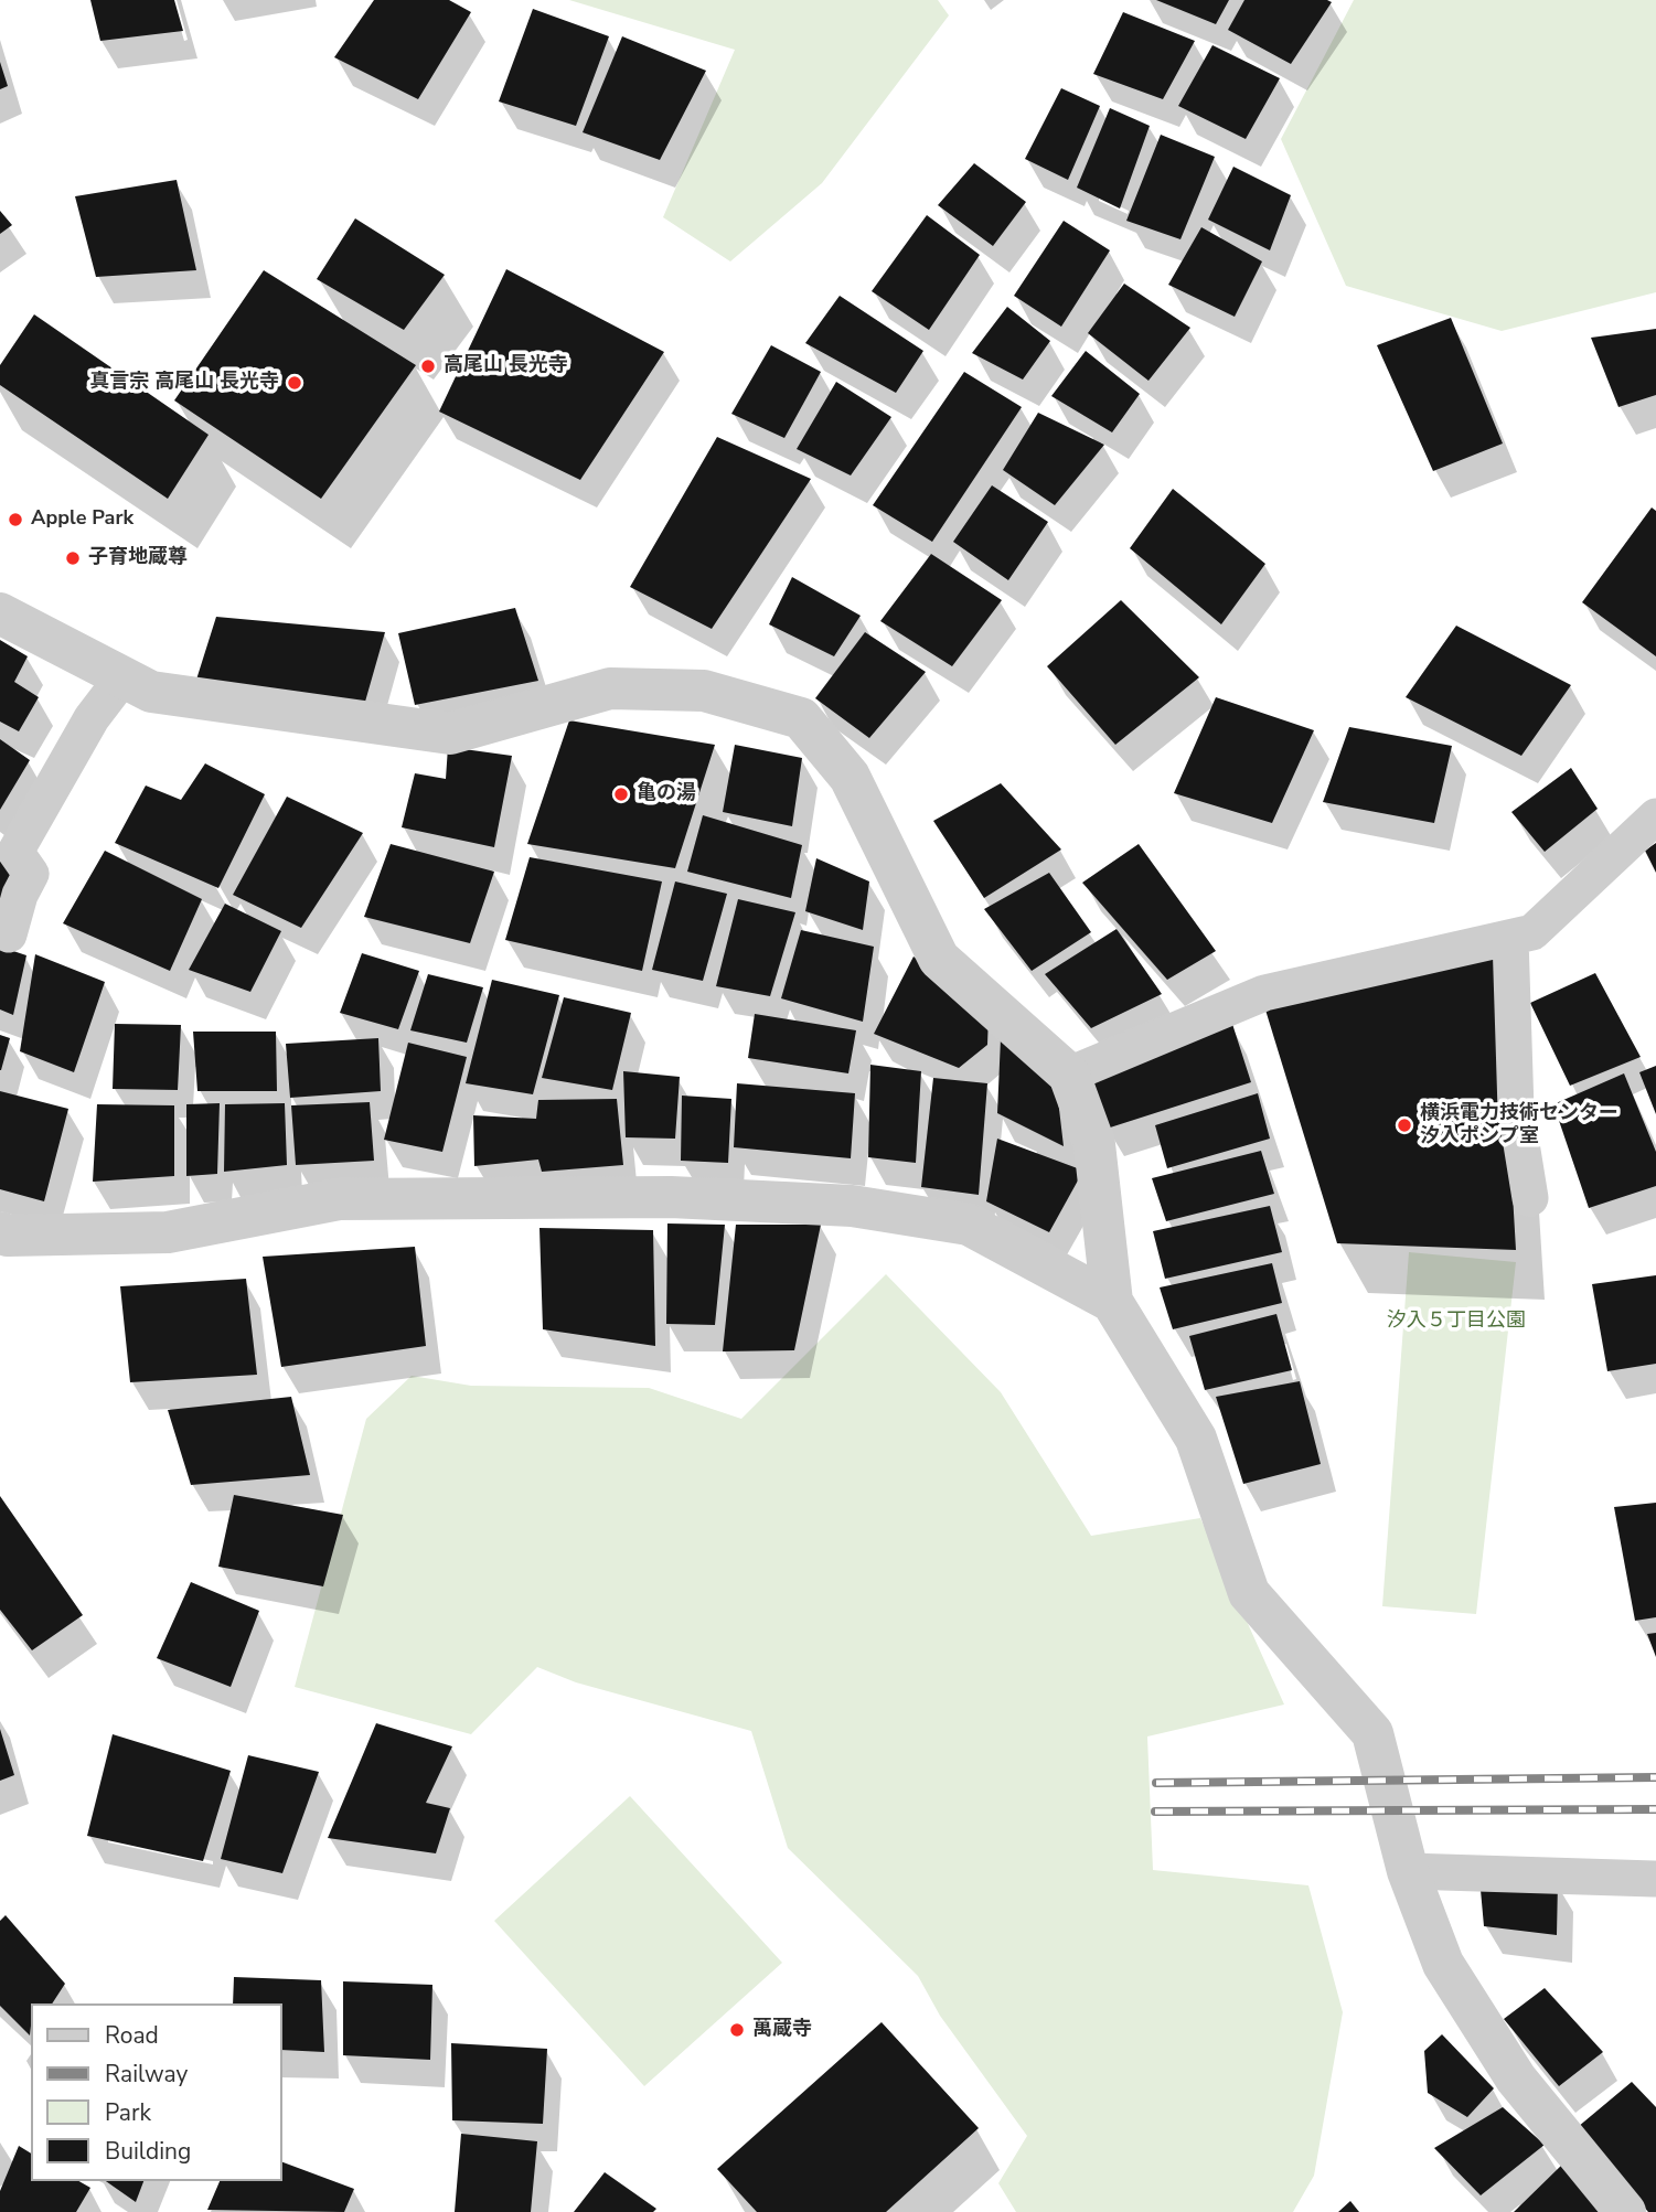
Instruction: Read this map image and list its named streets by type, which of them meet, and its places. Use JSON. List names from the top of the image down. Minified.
{"parks":["汐入５丁目公園"],"places":["高尾山 長光寺","真言宗 高尾山 長光寺","Apple Park","子育地蔵尊","亀の湯","横浜電力技術センター 汐入ポンプ室","萬蔵寺"],"legend":["Road","Railway","Park","Building"]}
